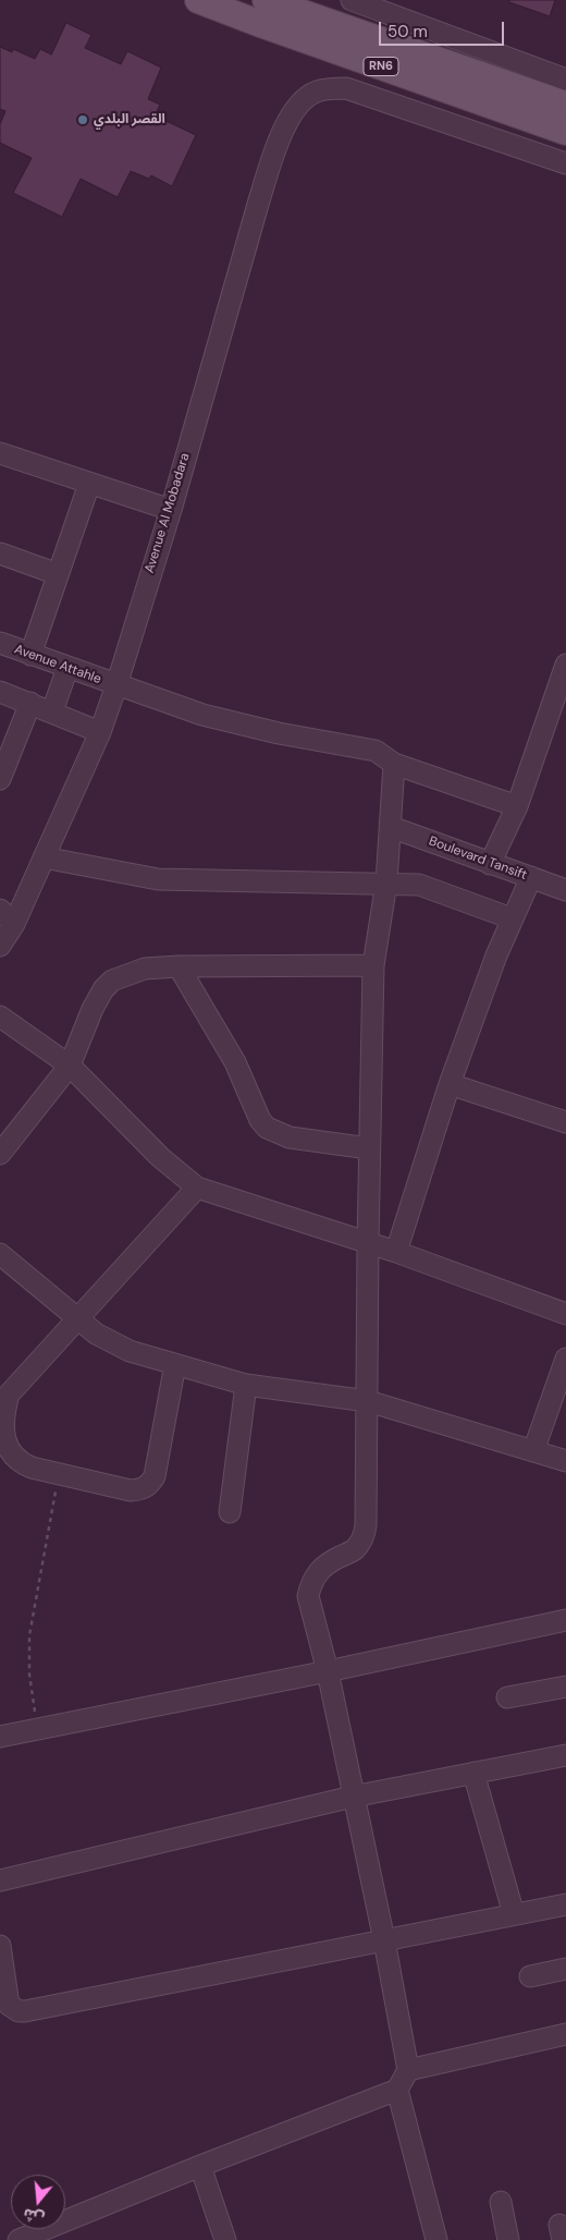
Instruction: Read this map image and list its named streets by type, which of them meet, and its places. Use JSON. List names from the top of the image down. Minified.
{"streets":{"main road":["RN6"],"street":["Avenue Al Mobadara","Avenue Attahle","Boulevard Tansift"]},"crossings":[["Avenue Al Mobadara","Avenue Attahle"]],"places":["القصر البلدي"],"scale_bar":"50 m","north":"bottom"}
